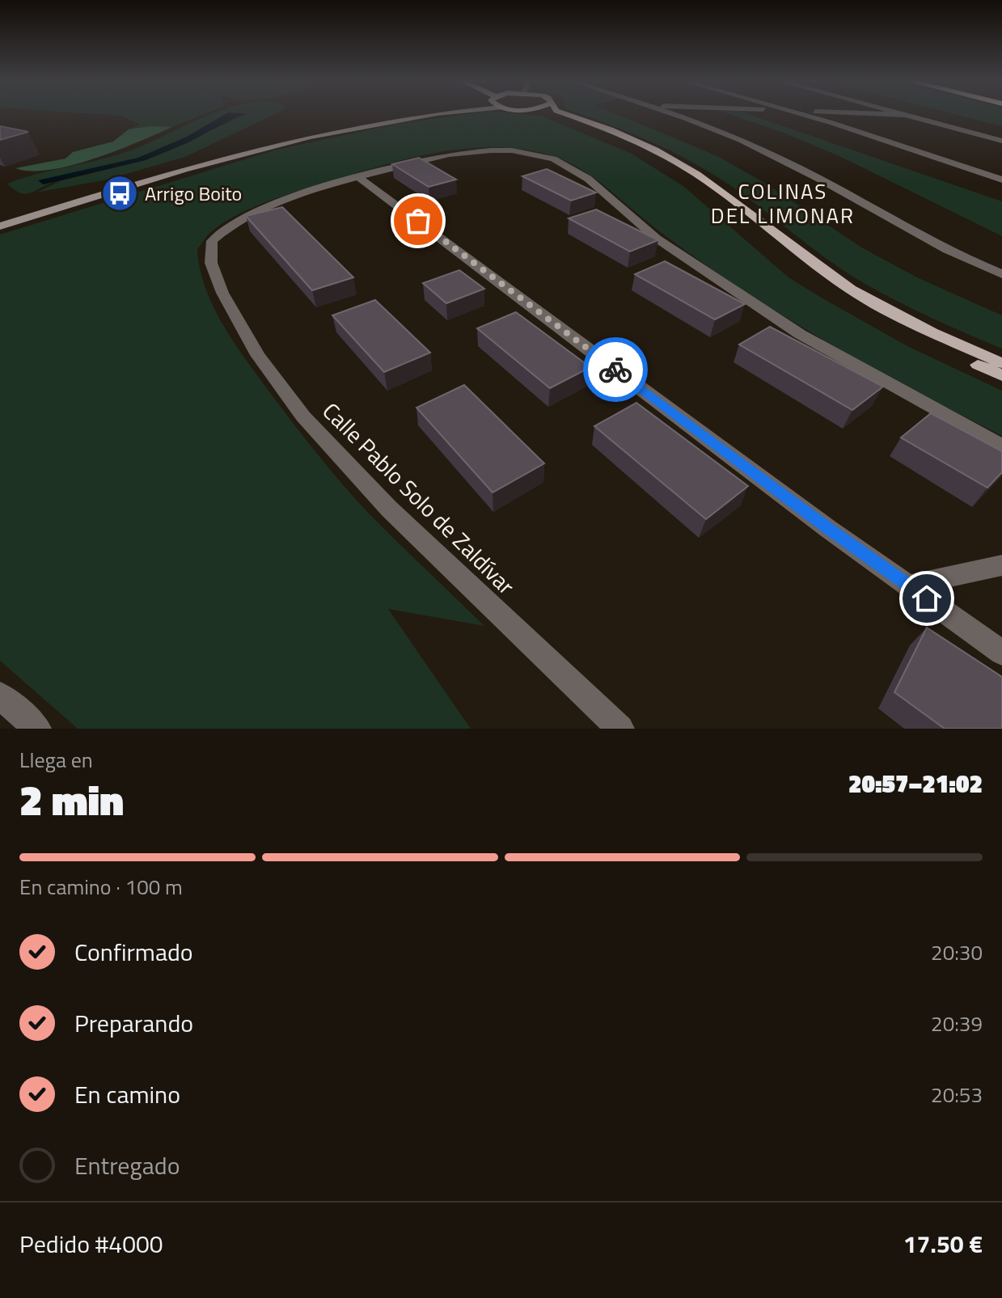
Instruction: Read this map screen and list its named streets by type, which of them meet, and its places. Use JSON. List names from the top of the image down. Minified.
{"streets":{"street":["Calle Pablo Solo de Zaldívar"]},"districts":["COLINAS DEL LIMONAR"],"places":{"bus stop":["Arrigo Boito"]},"page":{"heading":["2 min","Llega en","20:57–21:02"],"panel":["Pedido #4000","17.50 €"],"bar":"En camino · 100 m","list":[["Confirmado","20:30"],["Preparando","20:39"],["En camino","20:53"],"Entregado"]}}
